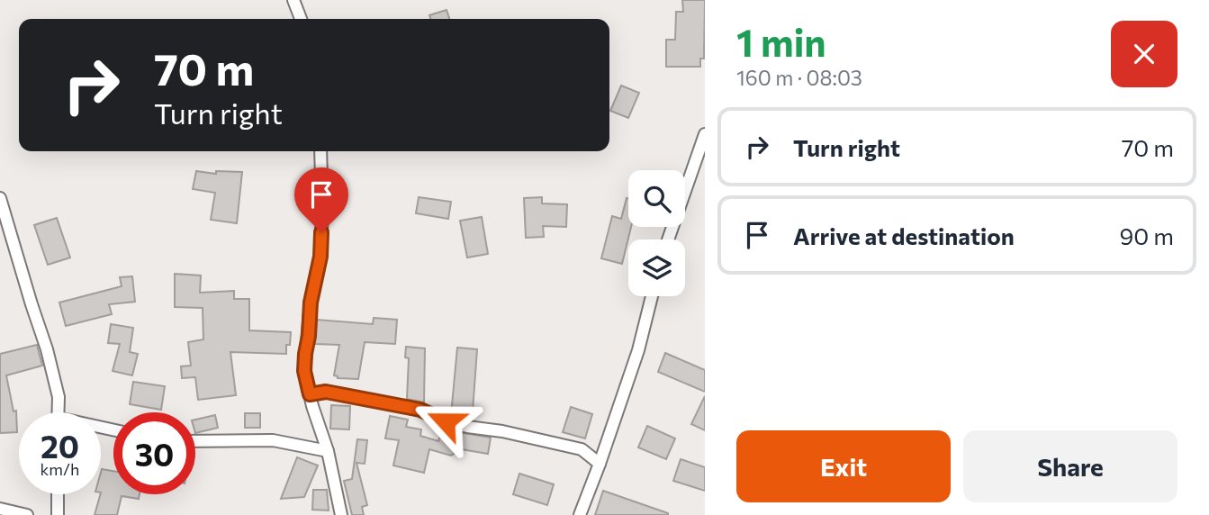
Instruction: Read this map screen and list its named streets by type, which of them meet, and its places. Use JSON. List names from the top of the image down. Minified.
{"page":{"heading":["1 min","160 m · 08:03"],"turn":["70 m","Turn right"],"list":[{"name":"Turn right","value":"70 m"},{"name":"Arrive at destination","value":"90 m"}],"speed":"20 km/h","limit":"30","buttons":["Exit","Share"]}}
